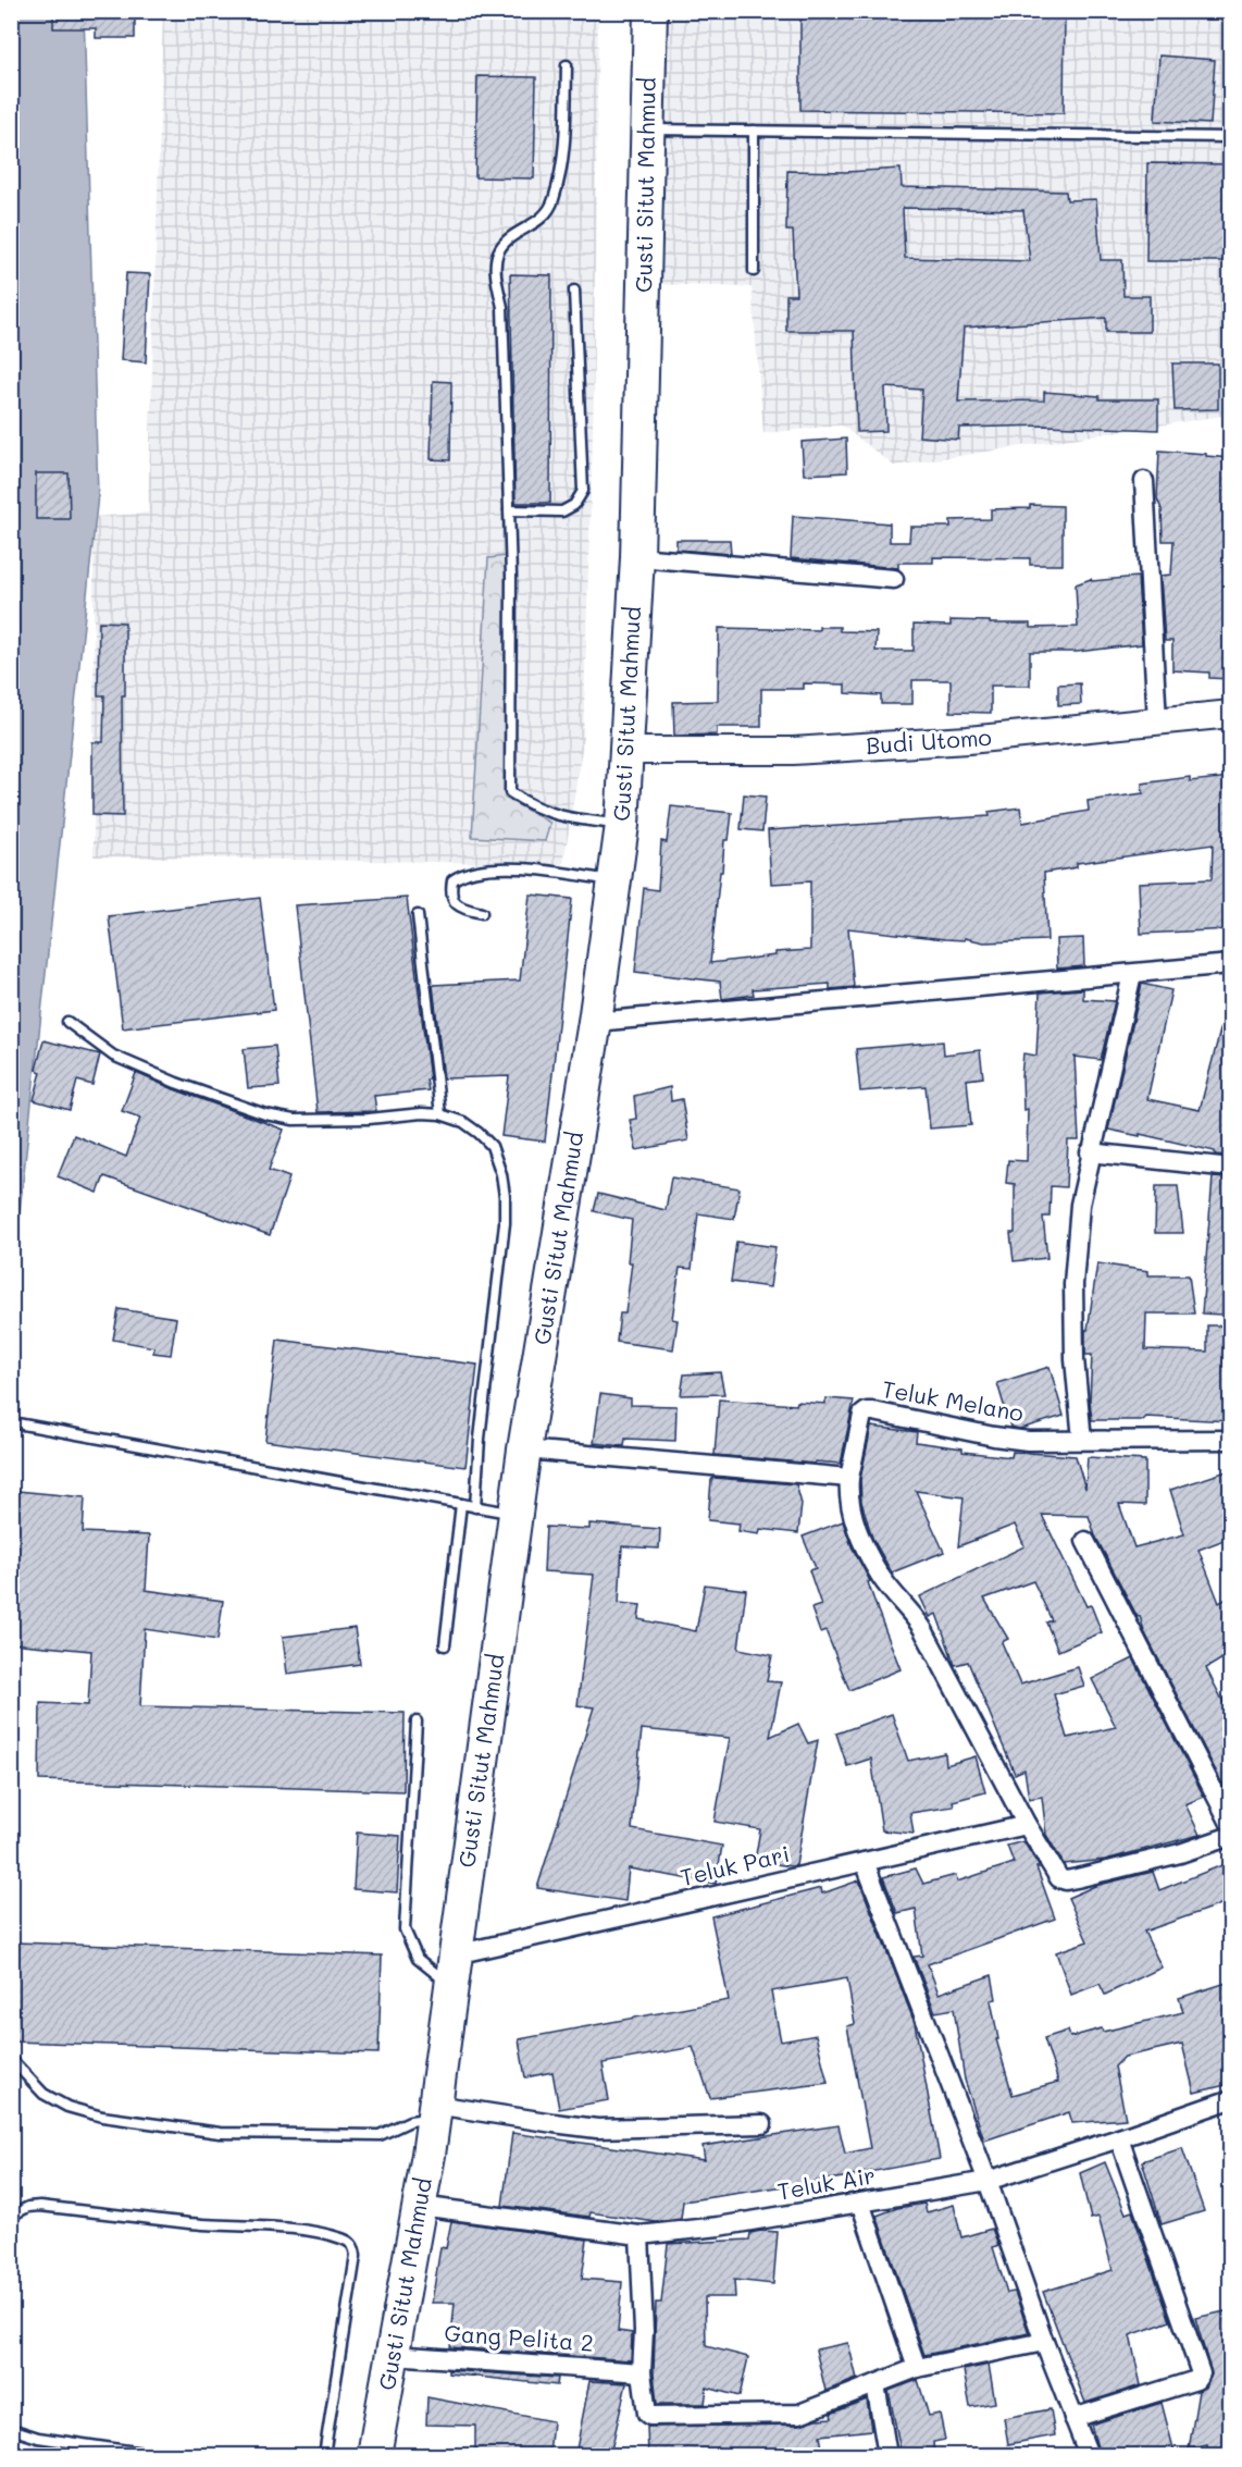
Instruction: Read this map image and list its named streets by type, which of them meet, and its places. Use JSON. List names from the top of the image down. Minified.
{"streets":{"highway":["Gusti Situt Mahmud"],"street":["Budi Utomo","Teluk Melano","Teluk Pari","Teluk Air","Gang Pelita 2"]},"crossings":[["Gusti Situt Mahmud","Budi Utomo"],["Gusti Situt Mahmud","Teluk Pari"],["Gusti Situt Mahmud","Teluk Air"],["Gusti Situt Mahmud","Gang Pelita 2"]]}
